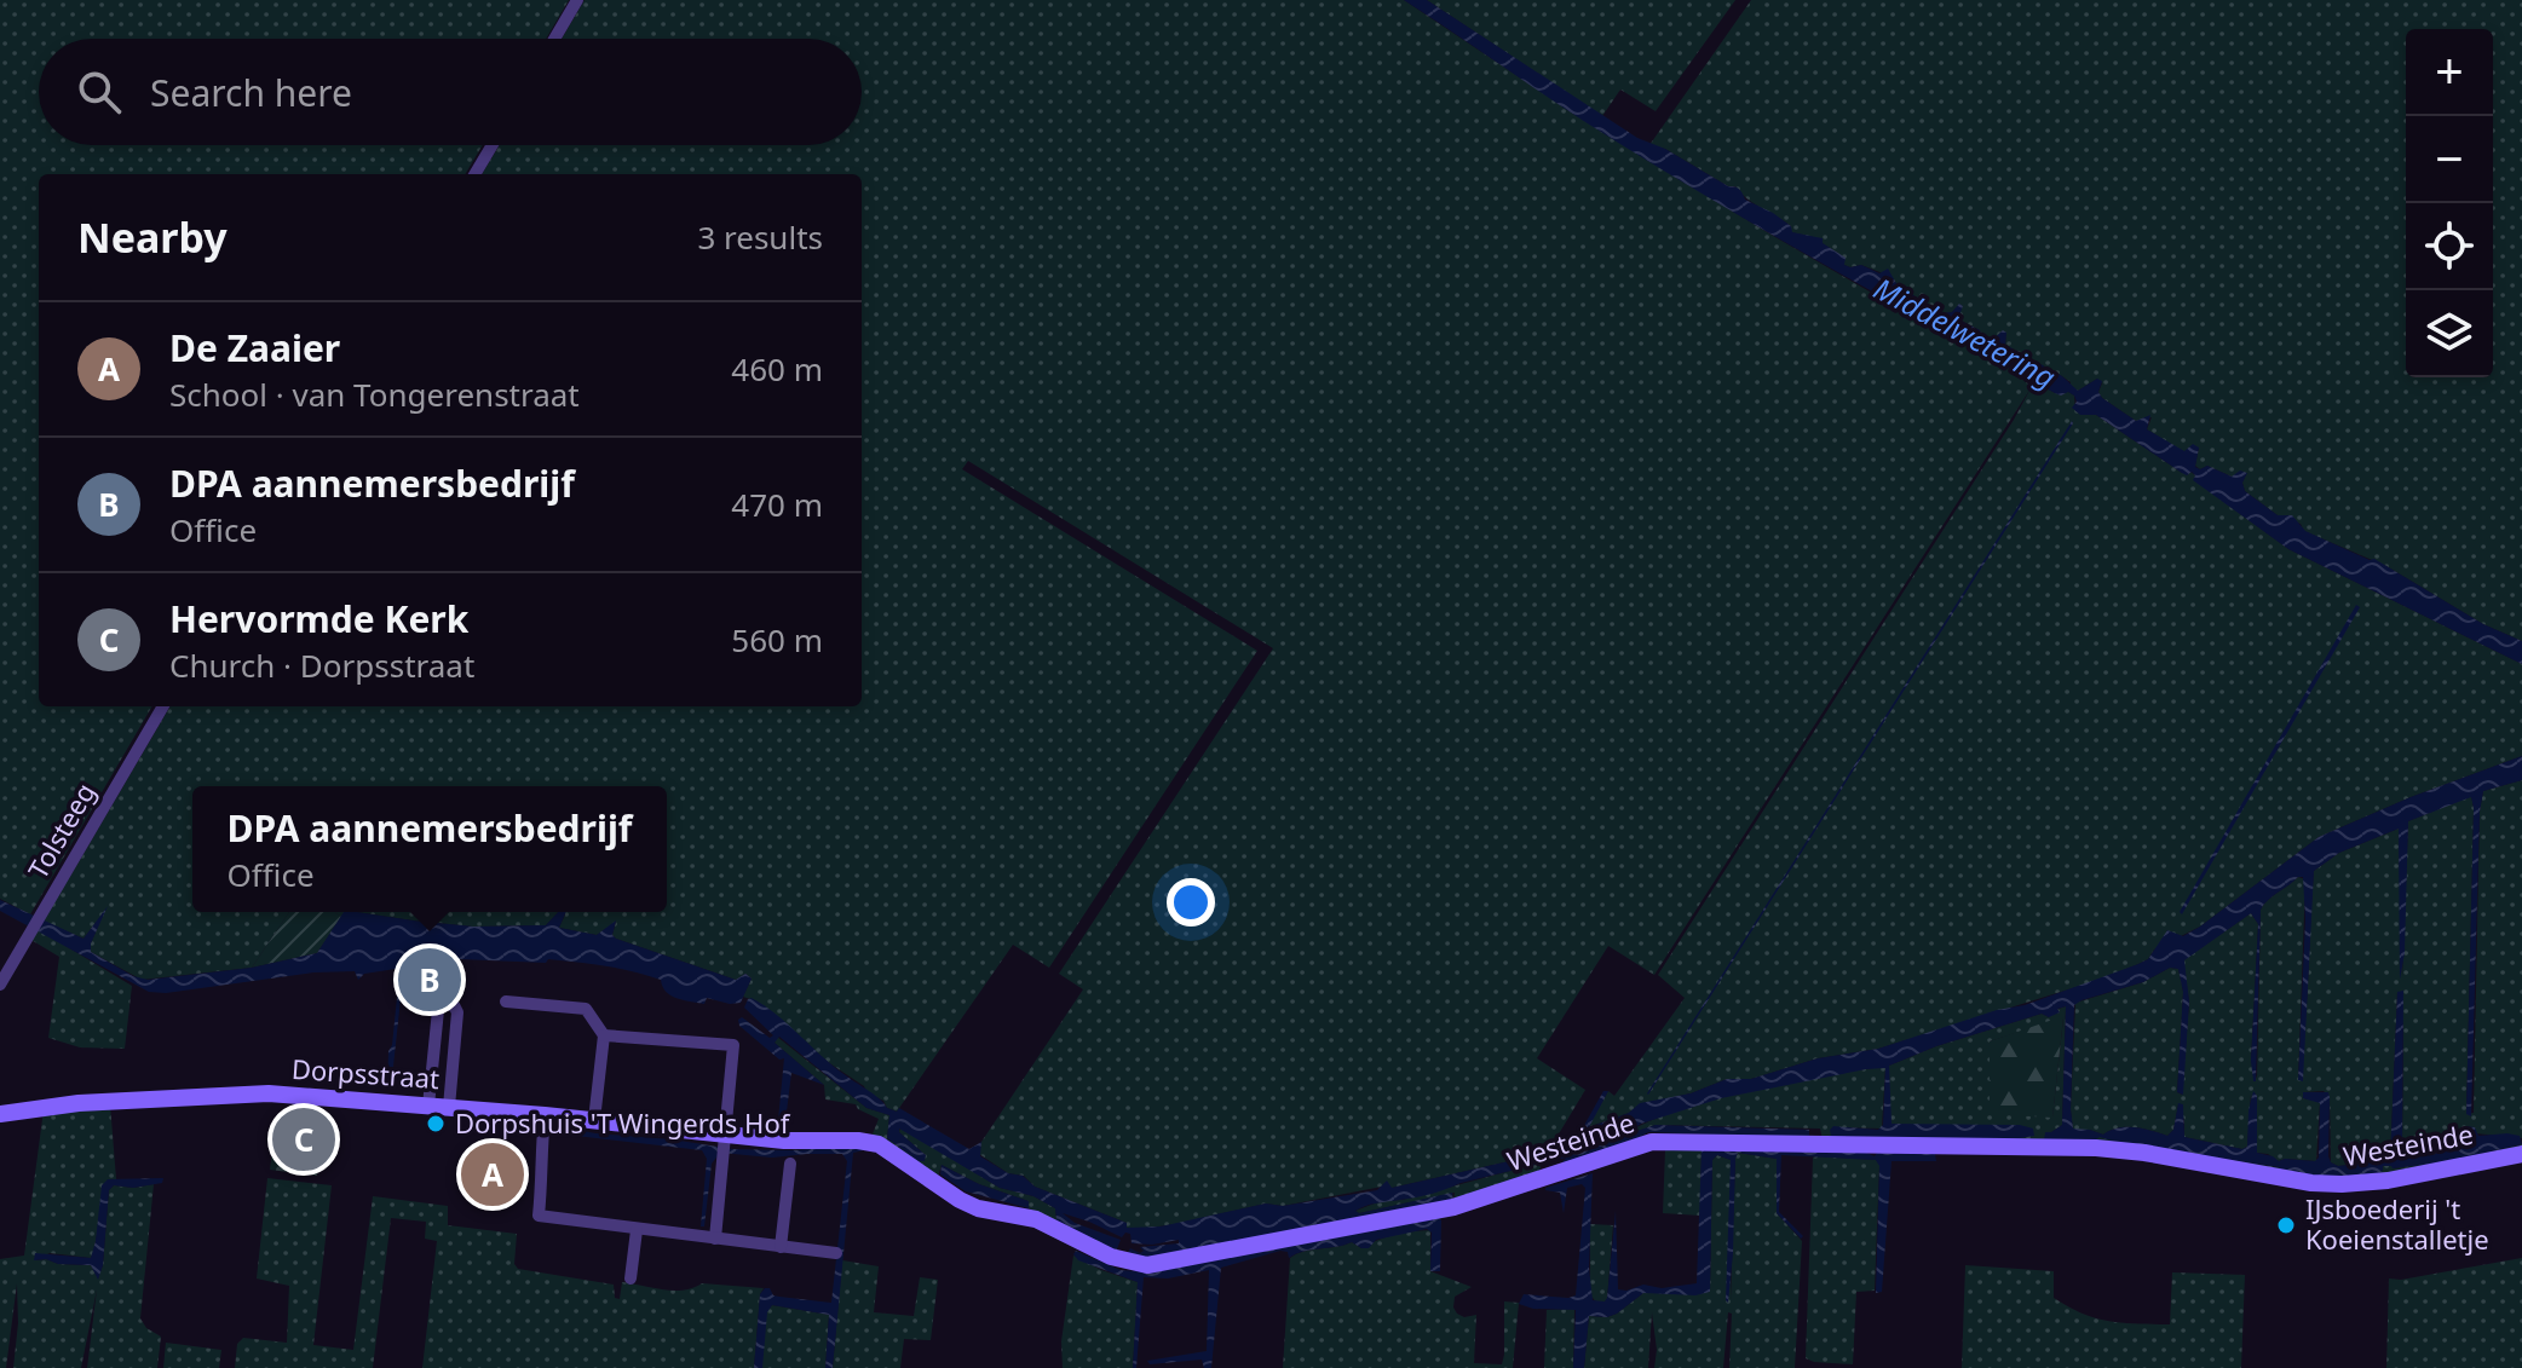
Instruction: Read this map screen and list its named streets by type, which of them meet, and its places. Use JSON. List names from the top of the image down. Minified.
{"streets":{"street":["Tolsteeg","Dorpsstraat","Westeinde"]},"crossings":[["Dorpsstraat","Westeinde"]],"water":["Middelwetering"],"places":["Dorpshuis 'T Wingerds Hof","IJsboederij 't Koeienstalletje"],"page":{"map_buttons":["+","−"],"search":"Search here","heading":["Nearby","3 results"],"list":[{"mark":"A","name":"De Zaaier","note":"School · van Tongerenstraat","value":"460 m"},{"mark":"B","name":"DPA aannemersbedrijf","note":"Office","value":"470 m"},{"mark":"C","name":"Hervormde Kerk","note":"Church · Dorpsstraat","value":"560 m"}],"popup":["DPA aannemersbedrijf","Office"],"pins":["B","C","A"]}}
